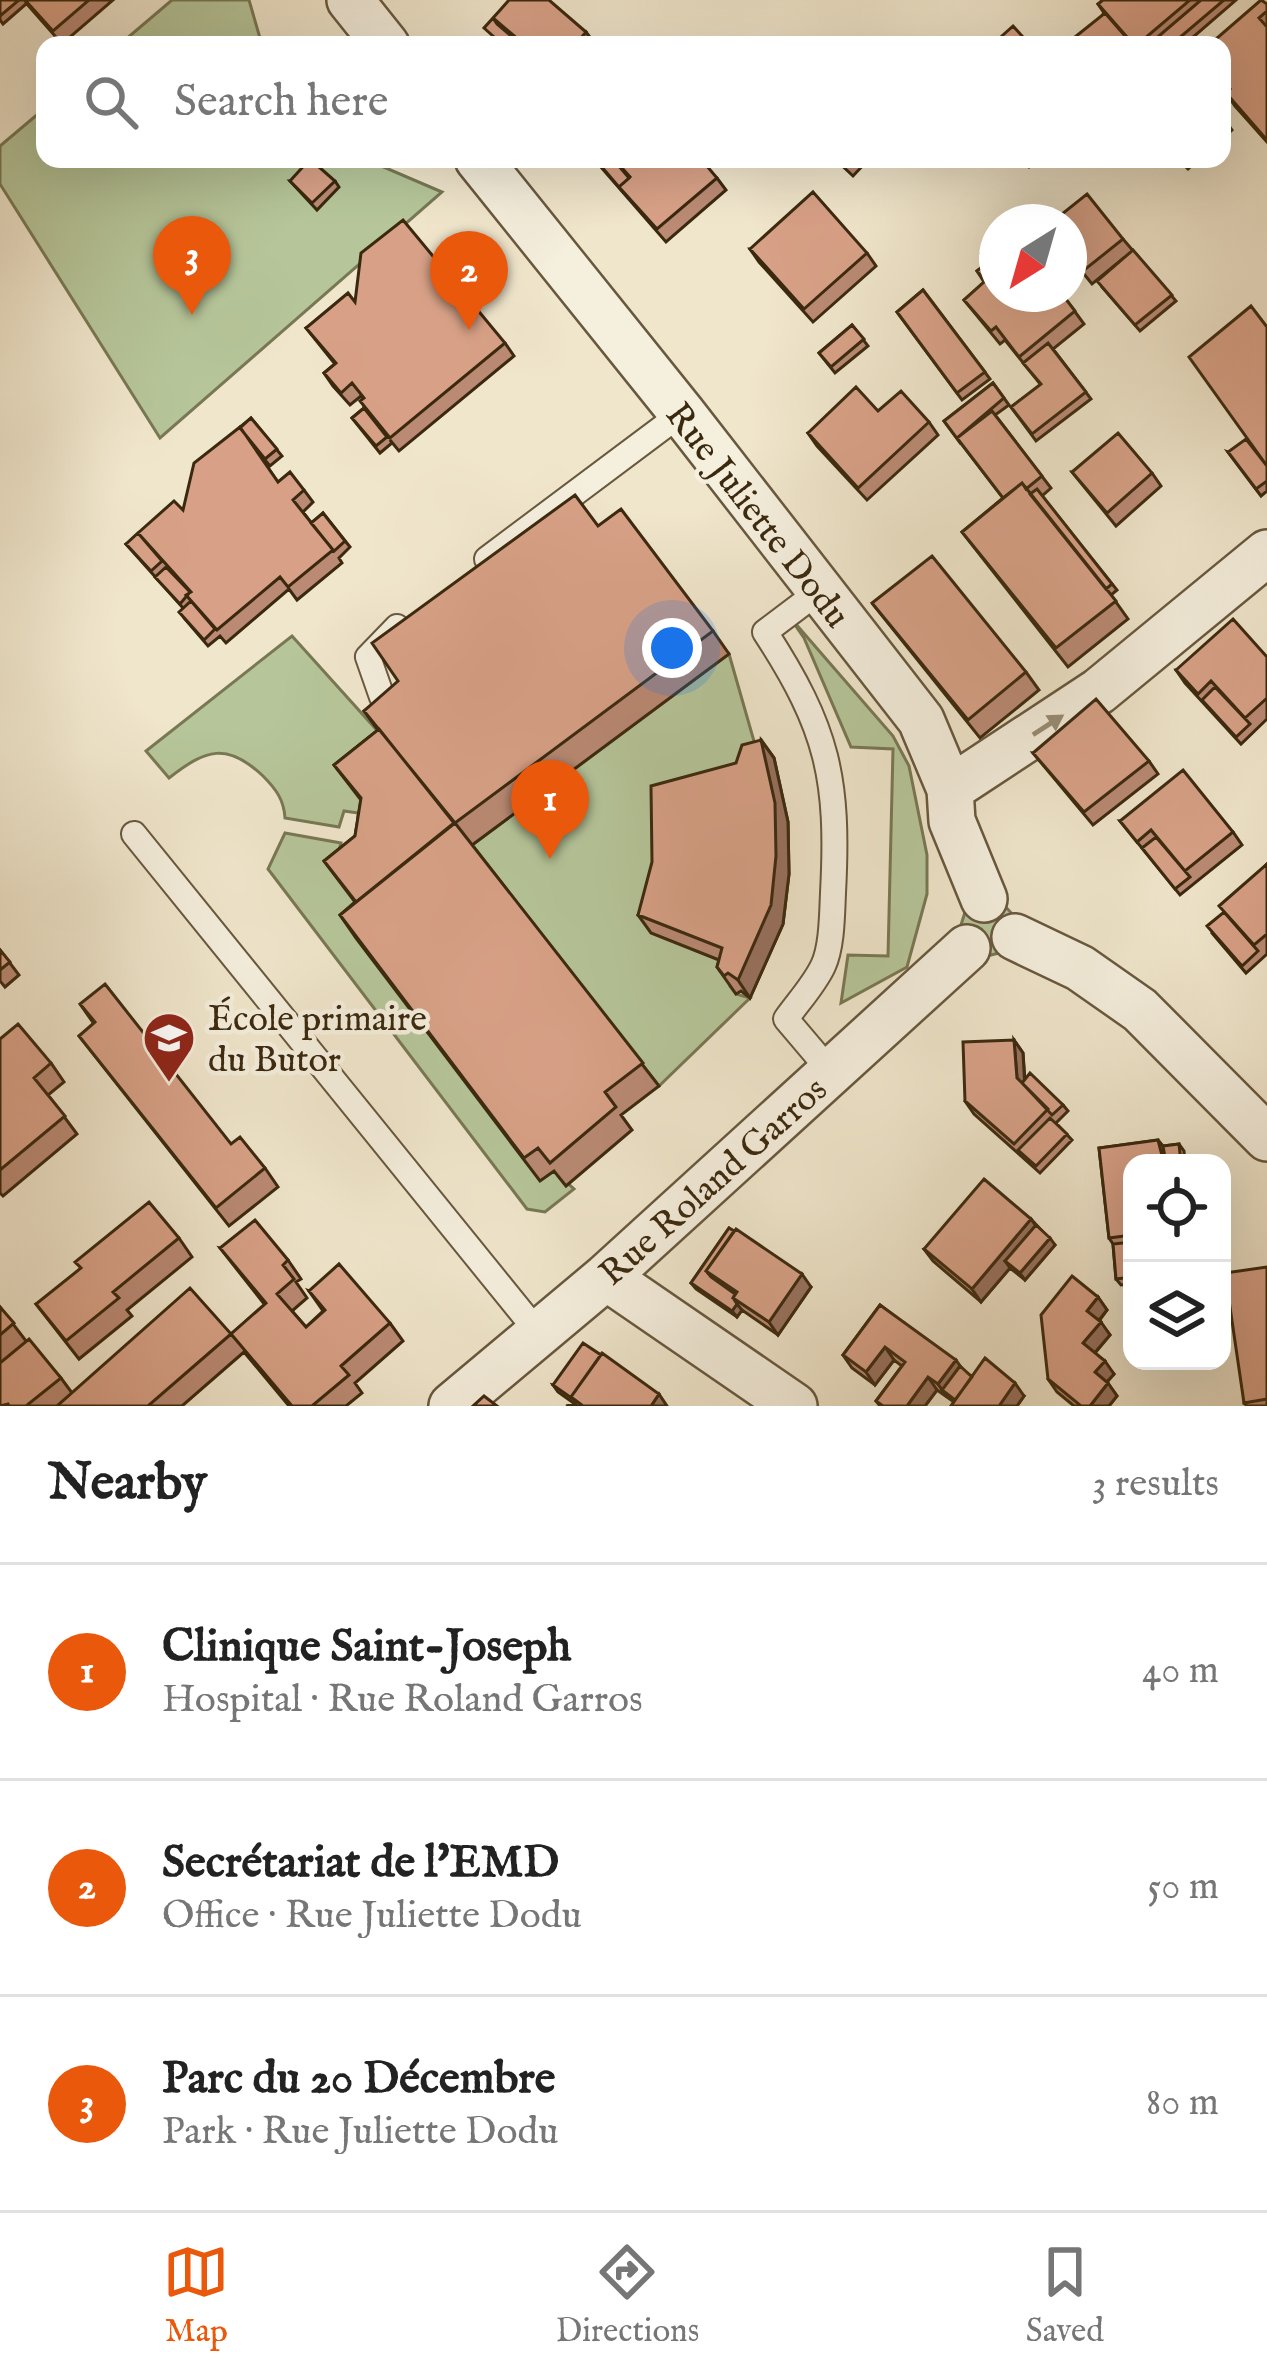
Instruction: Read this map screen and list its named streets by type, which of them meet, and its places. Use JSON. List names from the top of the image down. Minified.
{"streets":{"street":["Rue Juliette Dodu","Rue Roland Garros"]},"crossings":[["Rue Juliette Dodu","Rue Roland Garros"]],"places":{"school or university":["École primaire du Butor"]},"north":"bottom left","page":{"search":"Search here","pins":["3","2","1"],"heading":["Nearby","3 results"],"list":[{"mark":"1","name":"Clinique Saint-Joseph","note":"Hospital · Rue Roland Garros","value":"40 m"},{"mark":"2","name":"Secrétariat de l'EMD","note":"Office · Rue Juliette Dodu","value":"50 m"},{"mark":"3","name":"Parc du 20 Décembre","note":"Park · Rue Juliette Dodu","value":"80 m"}],"nav":["Map","Directions","Saved"]}}
